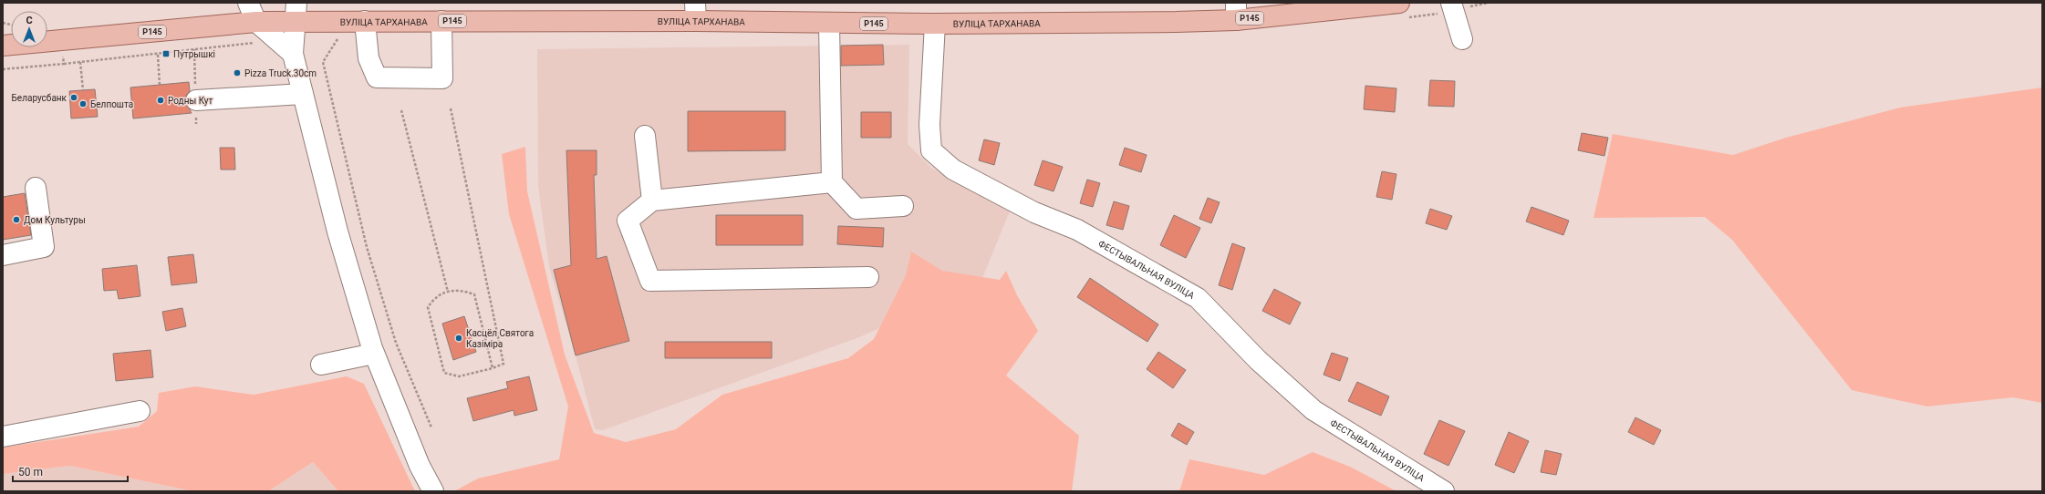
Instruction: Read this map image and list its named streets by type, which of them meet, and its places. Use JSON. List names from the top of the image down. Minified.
{"streets":{"main road":["Р145","ВУЛІЦА ТАРХАНАВА"],"street":["ФЕСТЫВАЛЬНАЯ ВУЛІЦА"]},"crossings":[["ВУЛІЦА ТАРХАНАВА","ФЕСТЫВАЛЬНАЯ ВУЛІЦА"]],"places":{"transit":["Путрышкі"],"other":["Pizza Truck.30cm","Беларусбанк","Родны Кут","Белпошта","Дом Культуры","Касцёл Святога Казіміра"]},"scale_bar":"50 m","north":"top"}
